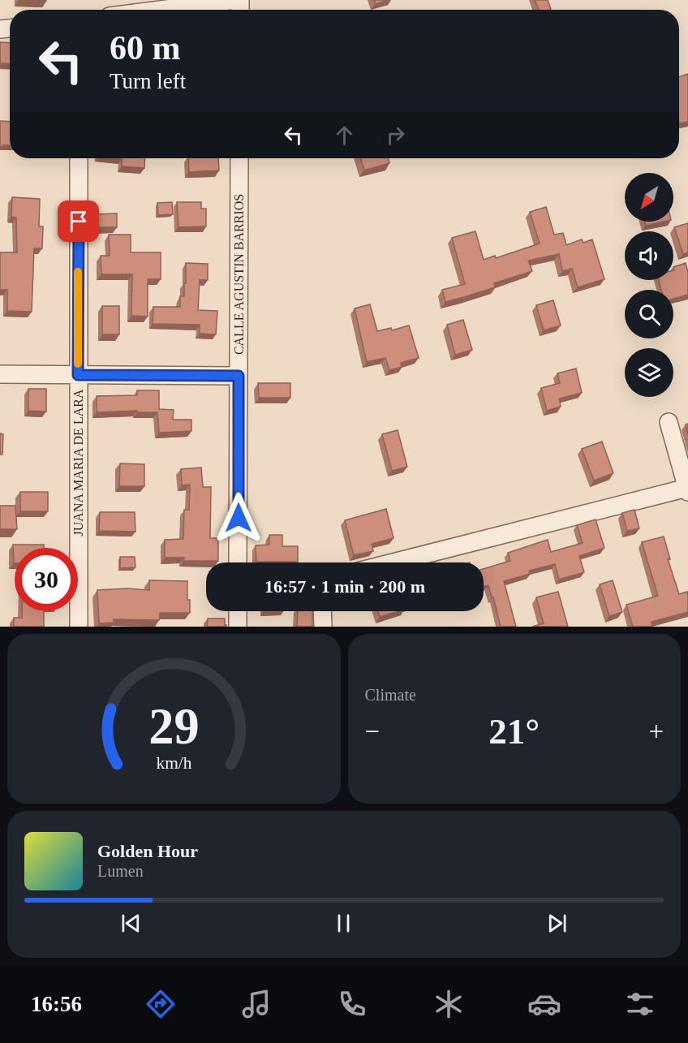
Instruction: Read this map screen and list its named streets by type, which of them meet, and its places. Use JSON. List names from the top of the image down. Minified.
{"streets":{"street":["CALLE AGUSTIN BARRIOS","JUANA MARIA DE LARA"]},"north":"bottom left","page":{"turn":["60 m","Turn left"],"limit":"30","trip":"16:57 · 1 min · 200 m","tile":"Climate","heat":["−","21°","+"],"song":["Golden Hour","Lumen"],"tabs":"16:56","gauge":["29","km/h"]}}
